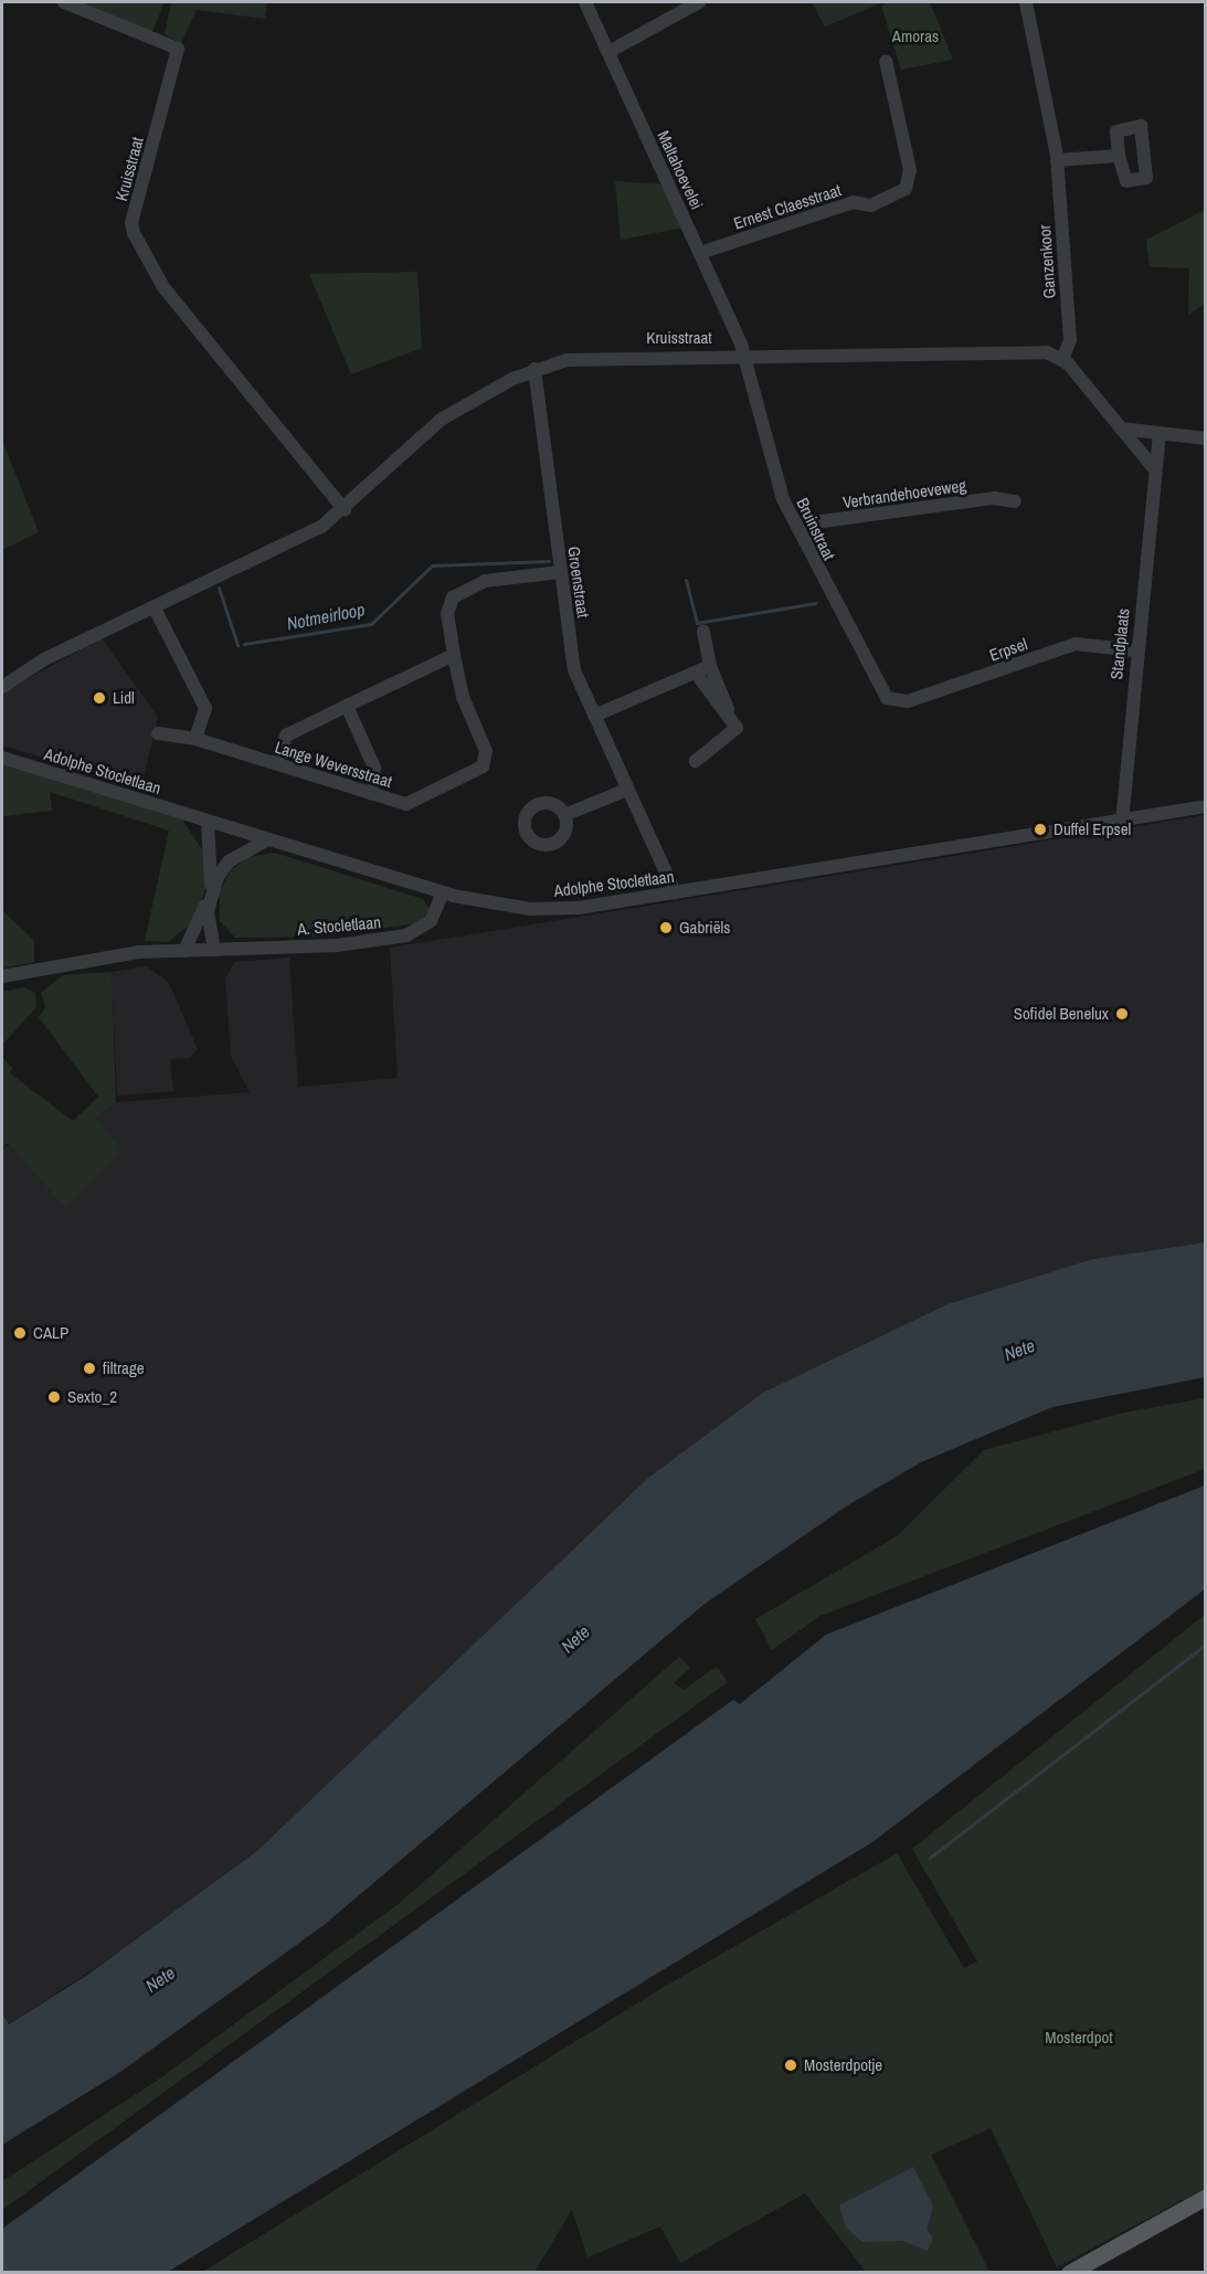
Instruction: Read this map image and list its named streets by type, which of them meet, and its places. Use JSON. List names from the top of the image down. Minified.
{"streets":{"street":["Kruisstraat","Maltahoevelei","Ernest Claesstraat","Ganzenkoor","Verbrandehoeveweg","Bruinstraat","Groenstraat","Standplaats","Erpsel","Lange Weversstraat","Adolphe Stocletlaan","A. Stocletlaan"]},"crossings":[["Kruisstraat","Maltahoevelei"],["Kruisstraat","Ganzenkoor"],["Kruisstraat","Bruinstraat"],["Kruisstraat","Groenstraat"],["Maltahoevelei","Ernest Claesstraat"],["Maltahoevelei","Bruinstraat"],["Verbrandehoeveweg","Bruinstraat"],["Bruinstraat","Erpsel"],["Groenstraat","Lange Weversstraat"],["Groenstraat","Adolphe Stocletlaan"],["Standplaats","Erpsel"],["Standplaats","Adolphe Stocletlaan"],["Adolphe Stocletlaan","A. Stocletlaan"]],"water":["Notmeirloop","Nete"],"parks":["Amoras","Mosterdpot"],"places":["Lidl","Duffel Erpsel","Gabriëls","Sofidel Benelux","CALP","filtrage","Sexto_2","Mosterdpotje"]}
